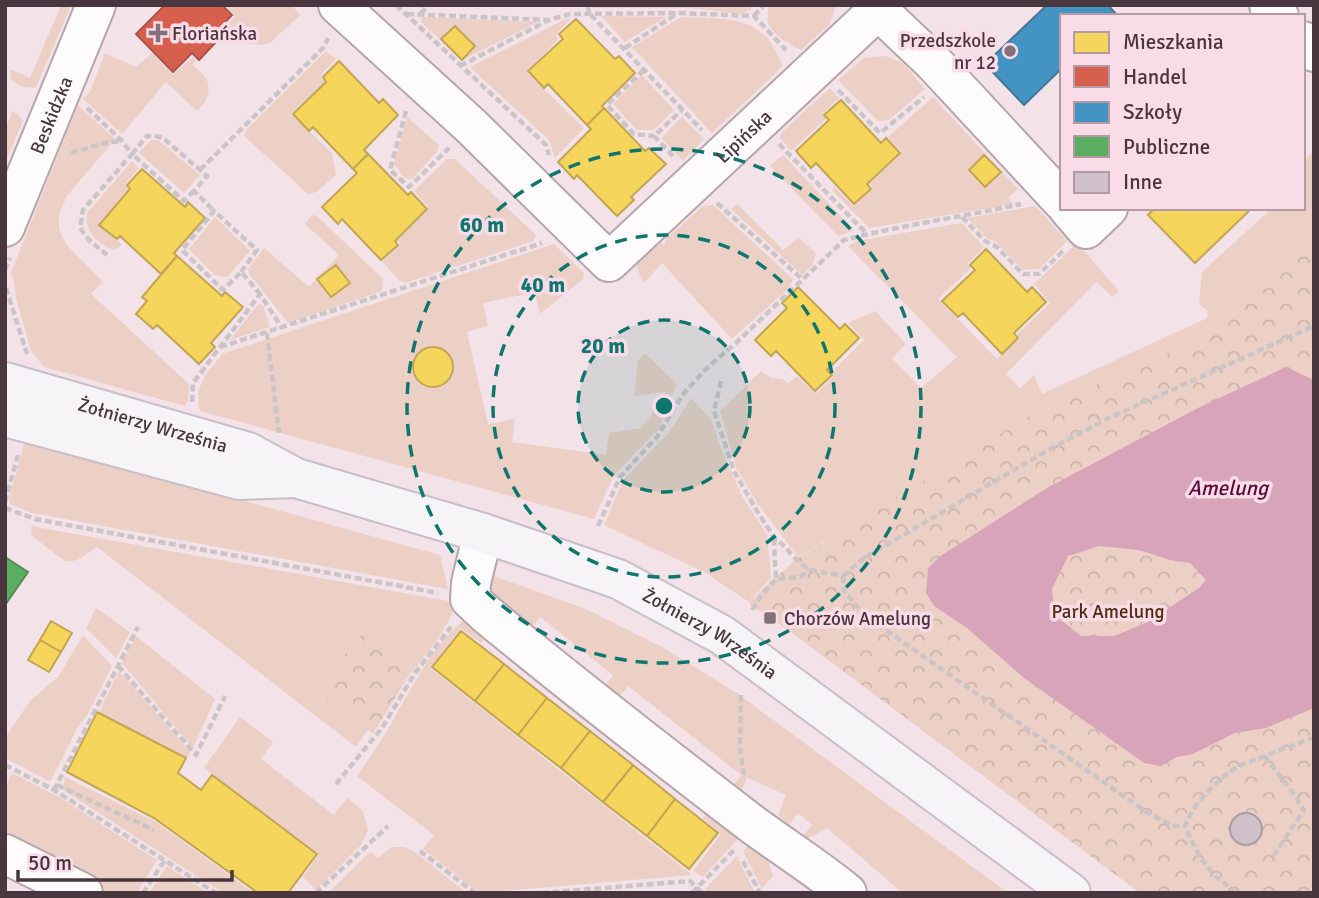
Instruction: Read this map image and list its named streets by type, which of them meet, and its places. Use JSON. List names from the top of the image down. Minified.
{"streets":{"main road":["Żołnierzy Września"],"street":["Beskidzka","Lipińska"]},"water":["Amelung"],"parks":["Park Amelung"],"places":{"health":["Floriańska"],"other":["Przedszkole nr 12"],"transit":["Chorzów Amelung"]},"legend":["Mieszkania","Handel","Szkoły","Publiczne","Inne"],"scale_bar":"50 m","rings":["60 m","40 m","20 m"]}
